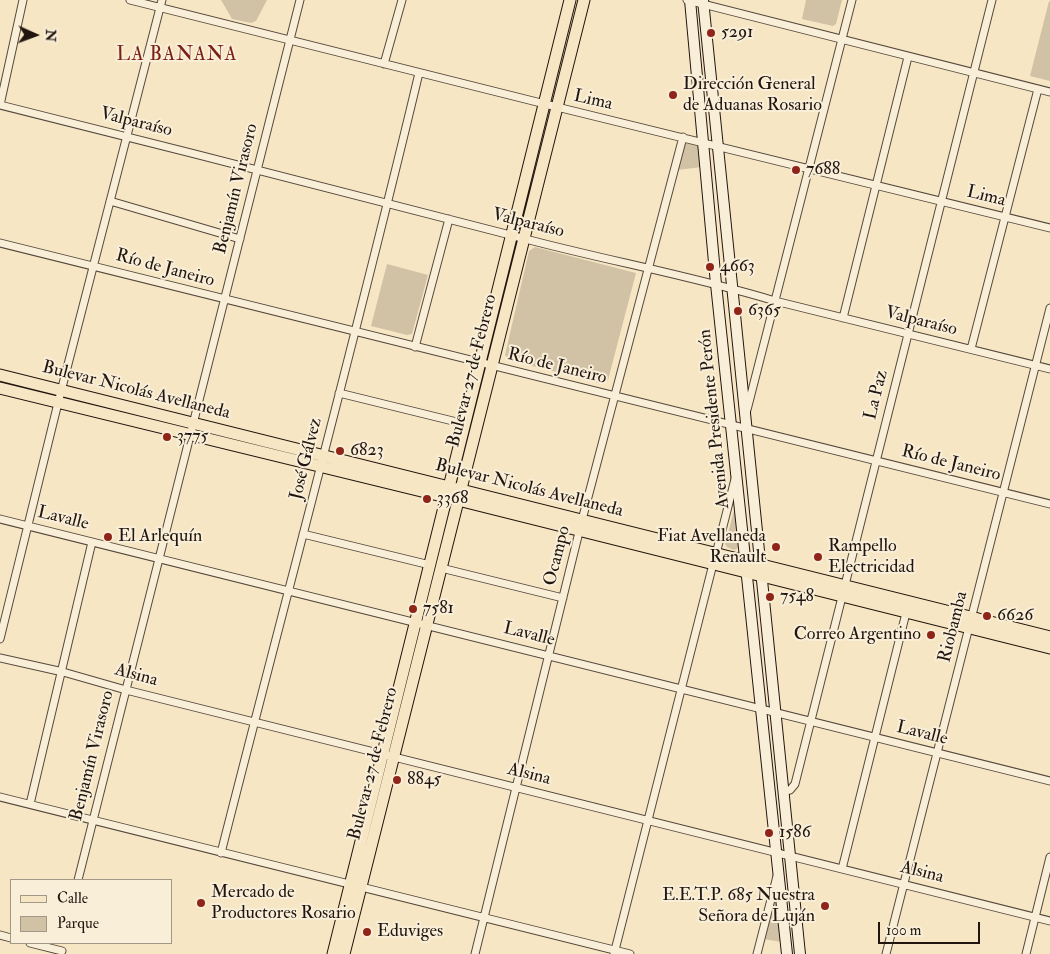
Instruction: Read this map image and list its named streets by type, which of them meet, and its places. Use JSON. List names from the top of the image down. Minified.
{"streets":{"main road":["Bulevar 27 de Febrero","Bulevar Nicolás Avellaneda","Avenida Presidente Perón"],"street":["Lima","Valparaíso","Benjamín Virasoro","Río de Janeiro","La Paz","José Gálvez","Lavalle","Ocampo","Riobamba","Alsina"]},"crossings":[["Lima","Benjamín Virasoro"],["Lima","Bulevar 27 de Febrero"],["Lima","La Paz"],["Lima","Avenida Presidente Perón"],["Lima","José Gálvez"],["Lima","Ocampo"],["Valparaíso","Benjamín Virasoro"],["Valparaíso","Bulevar 27 de Febrero"],["Valparaíso","La Paz"],["Valparaíso","Avenida Presidente Perón"],["Valparaíso","José Gálvez"],["Valparaíso","Ocampo"],["Valparaíso","Riobamba"],["Benjamín Virasoro","Río de Janeiro"],["Benjamín Virasoro","Bulevar Nicolás Avellaneda"],["Benjamín Virasoro","Lavalle"],["Benjamín Virasoro","Alsina"],["Río de Janeiro","Bulevar 27 de Febrero"],["Río de Janeiro","La Paz"],["Río de Janeiro","Avenida Presidente Perón"],["Río de Janeiro","José Gálvez"],["Río de Janeiro","Ocampo"],["Río de Janeiro","Riobamba"],["Bulevar 27 de Febrero","Bulevar Nicolás Avellaneda"],["Bulevar 27 de Febrero","Lavalle"],["Bulevar 27 de Febrero","Alsina"],["Bulevar Nicolás Avellaneda","La Paz"],["Bulevar Nicolás Avellaneda","Avenida Presidente Perón"],["Bulevar Nicolás Avellaneda","José Gálvez"],["Bulevar Nicolás Avellaneda","Ocampo"],["Bulevar Nicolás Avellaneda","Riobamba"],["La Paz","Avenida Presidente Perón"],["La Paz","Lavalle"],["Avenida Presidente Perón","Lavalle"],["Avenida Presidente Perón","Alsina"],["José Gálvez","Lavalle"],["José Gálvez","Alsina"],["Lavalle","Ocampo"],["Lavalle","Riobamba"],["Ocampo","Alsina"],["Riobamba","Alsina"]],"districts":["LA BANANA"],"places":["5291","Dirección General de Aduanas Rosario","7688","4663","6365","3775","6823","3368","El Arlequín","Fiat Avellaneda Renault","Rampello Electricidad","7548","7581","6626","Correo Argentino","8845","1586","Mercado de Productores Rosario","E.E.T.P. 685 Nuestra Señora de Luján","Eduviges"],"legend":["Calle","Parque"],"scale_bar":"100 m","north":"right"}
